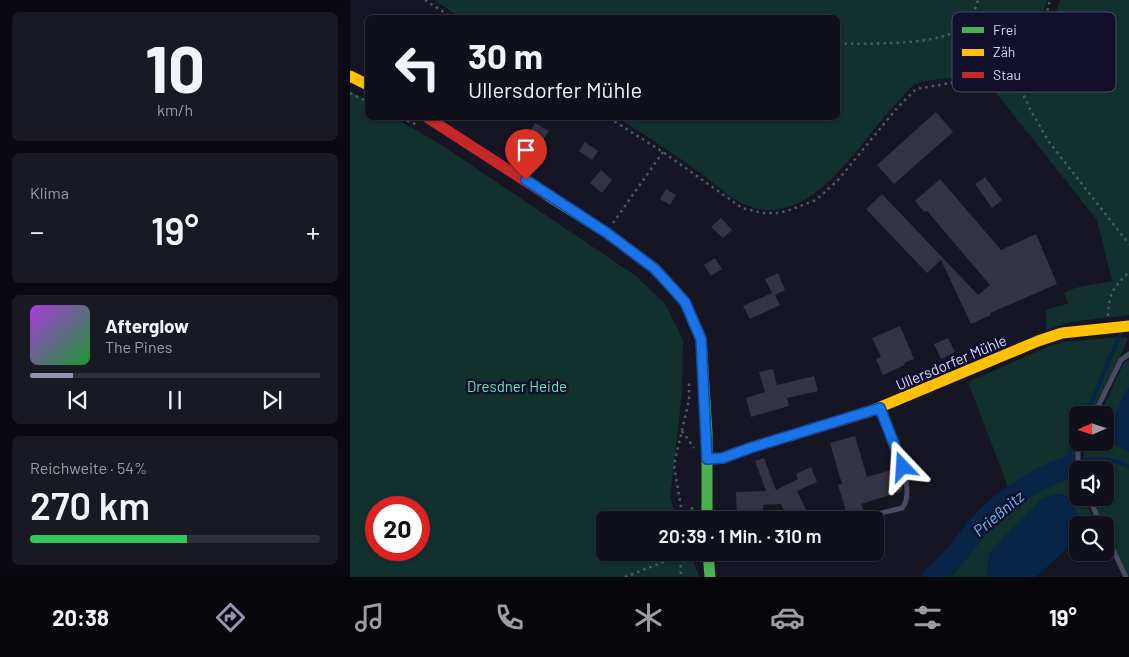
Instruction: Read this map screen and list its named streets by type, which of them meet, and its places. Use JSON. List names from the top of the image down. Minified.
{"streets":{"main road":["Ullersdorfer Mühle"]},"water":["Prießnitz"],"parks":["Dresdner Heide"],"legend":["Frei","Zäh","Stau"],"north":"left","page":{"tile":[["10","km/h"],"Klima",["Reichweite · 54%","270 km"]],"turn":["30 m","Ullersdorfer Mühle"],"heat":["−","19°","+"],"song":["Afterglow","The Pines"],"limit":"20","trip":"20:39 · 1 Min. · 310 m","tabs":["20:38","19°"]}}
